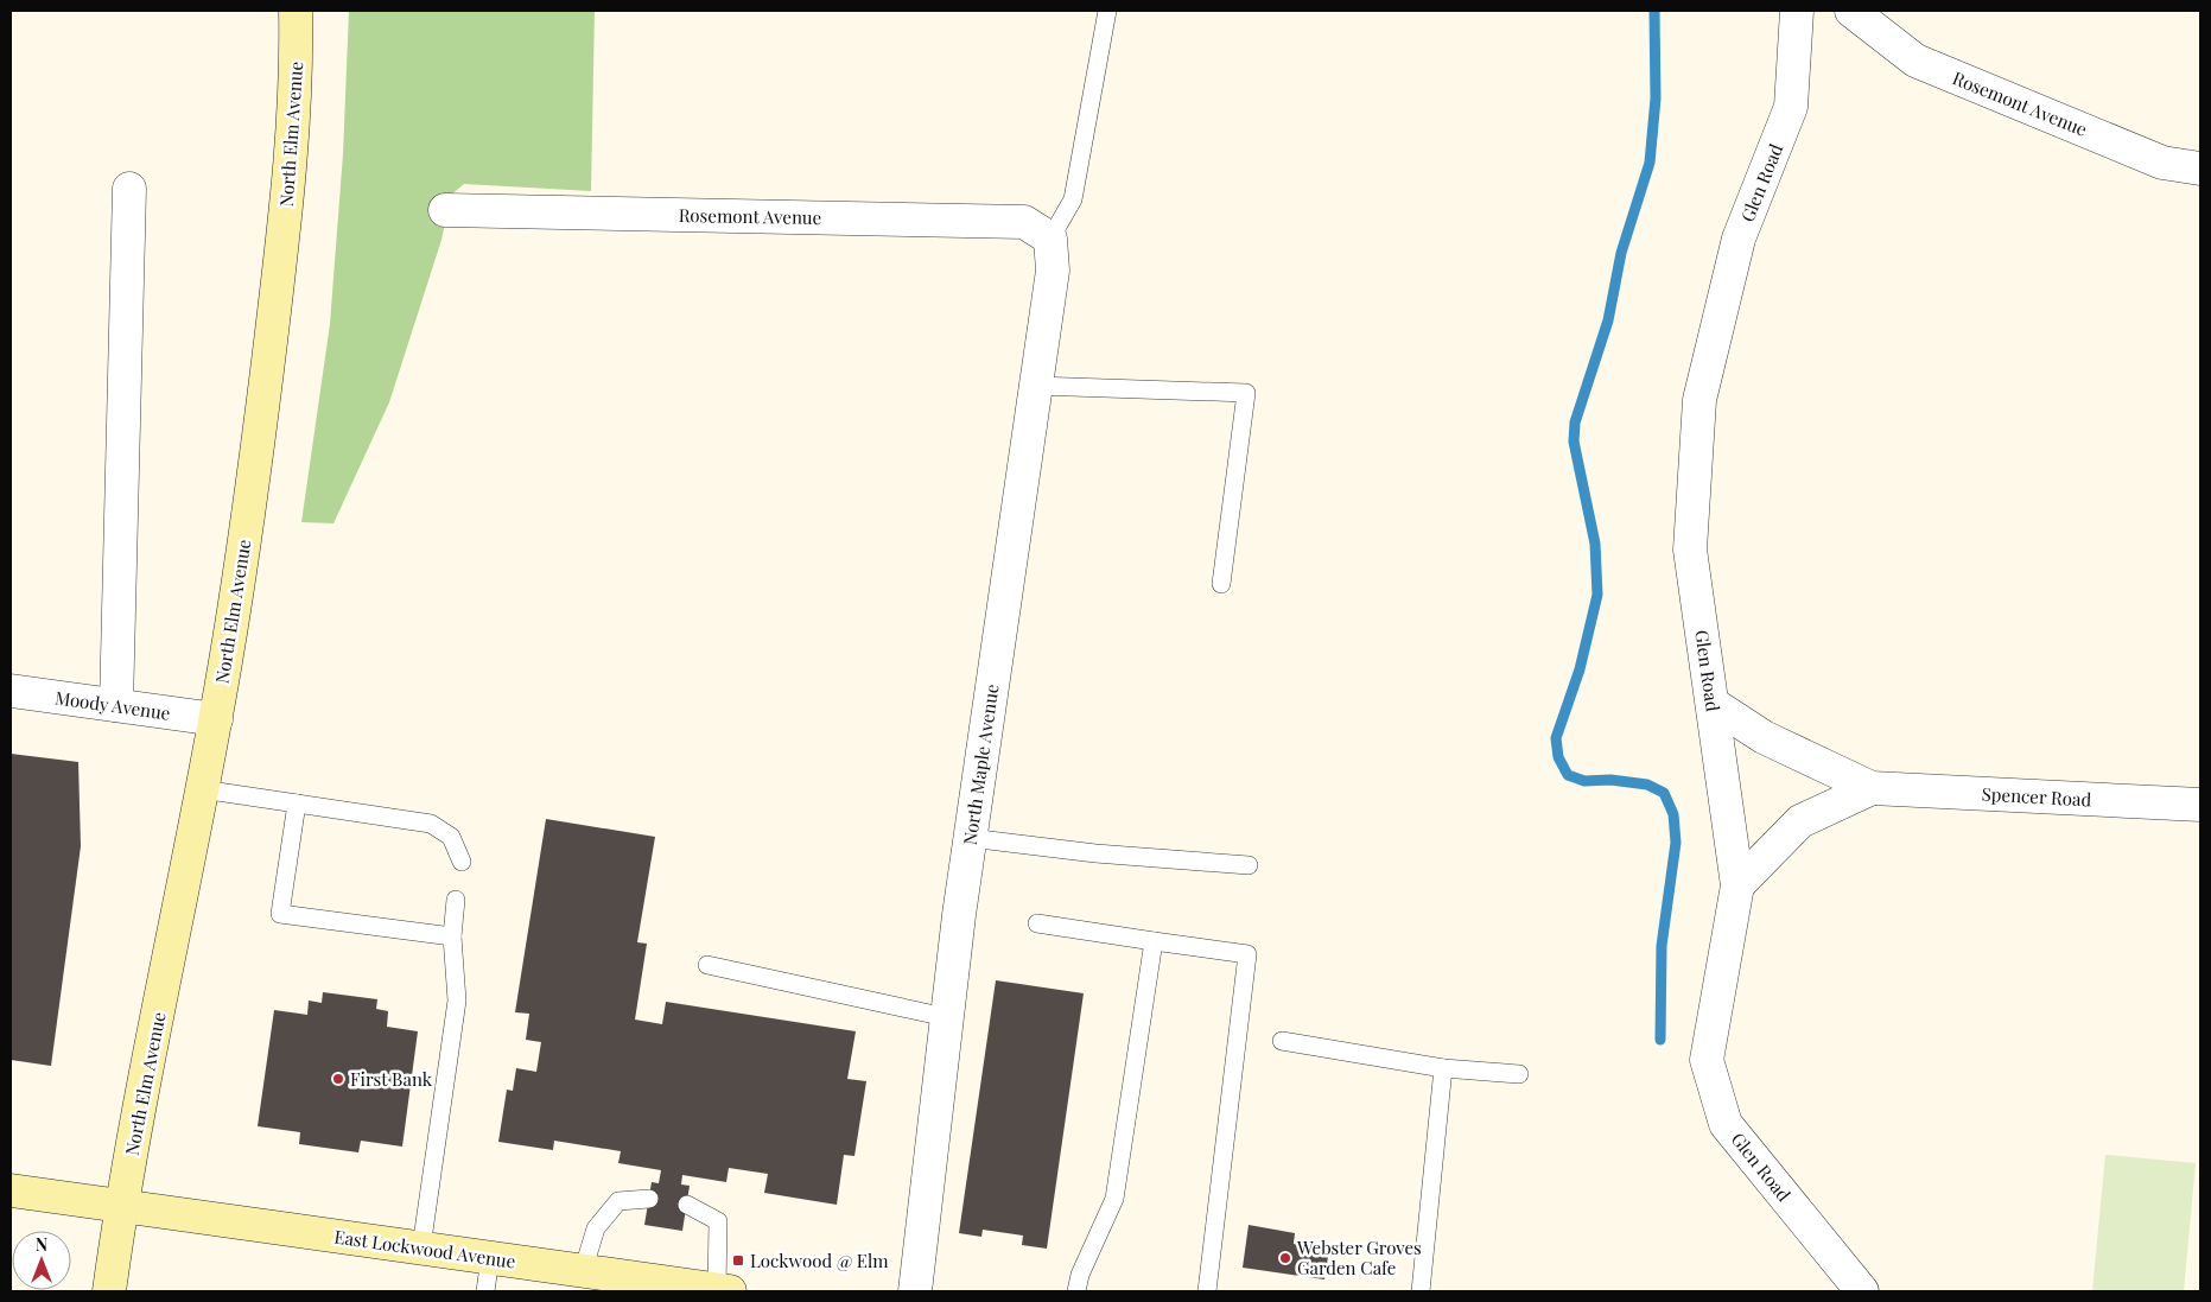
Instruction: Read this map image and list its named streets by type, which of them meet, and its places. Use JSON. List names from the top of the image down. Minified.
{"streets":{"main road":["North Elm Avenue","East Lockwood Avenue"],"street":["Rosemont Avenue","Glen Road","Moody Avenue","North Maple Avenue","Spencer Road"]},"crossings":[["Rosemont Avenue","North Maple Avenue"],["North Elm Avenue","Moody Avenue"],["North Elm Avenue","East Lockwood Avenue"],["Glen Road","Spencer Road"]],"places":{"other":["First Bank","Webster Groves Garden Cafe"],"transit":["Lockwood @ Elm"]},"north":"top"}
